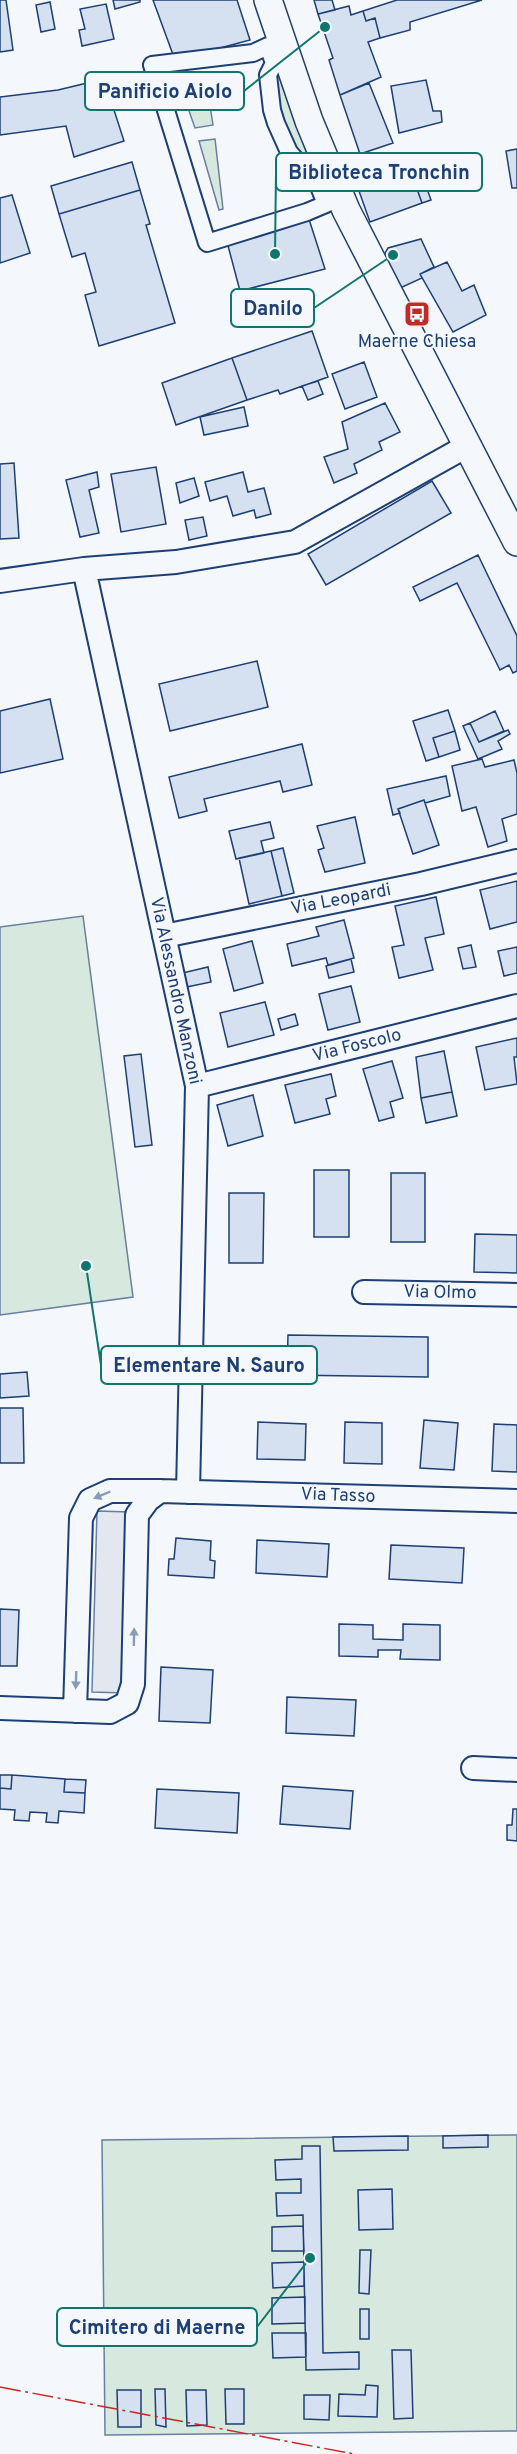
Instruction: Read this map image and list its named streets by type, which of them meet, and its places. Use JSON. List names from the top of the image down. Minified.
{"streets":{"street":["Via Leopardi","Via Alessandro Manzoni","Via Foscolo","Via Olmo","Via Tasso"]},"crossings":[["Via Leopardi","Via Alessandro Manzoni"],["Via Alessandro Manzoni","Via Foscolo"],["Via Alessandro Manzoni","Via Tasso"]],"one_way":["Via Tasso"],"places":{"other":["Panificio Aiolo","Biblioteca Tronchin","Danilo","Elementare N. Sauro","Cimitero di Maerne"],"bus stop":["Maerne Chiesa"]}}
